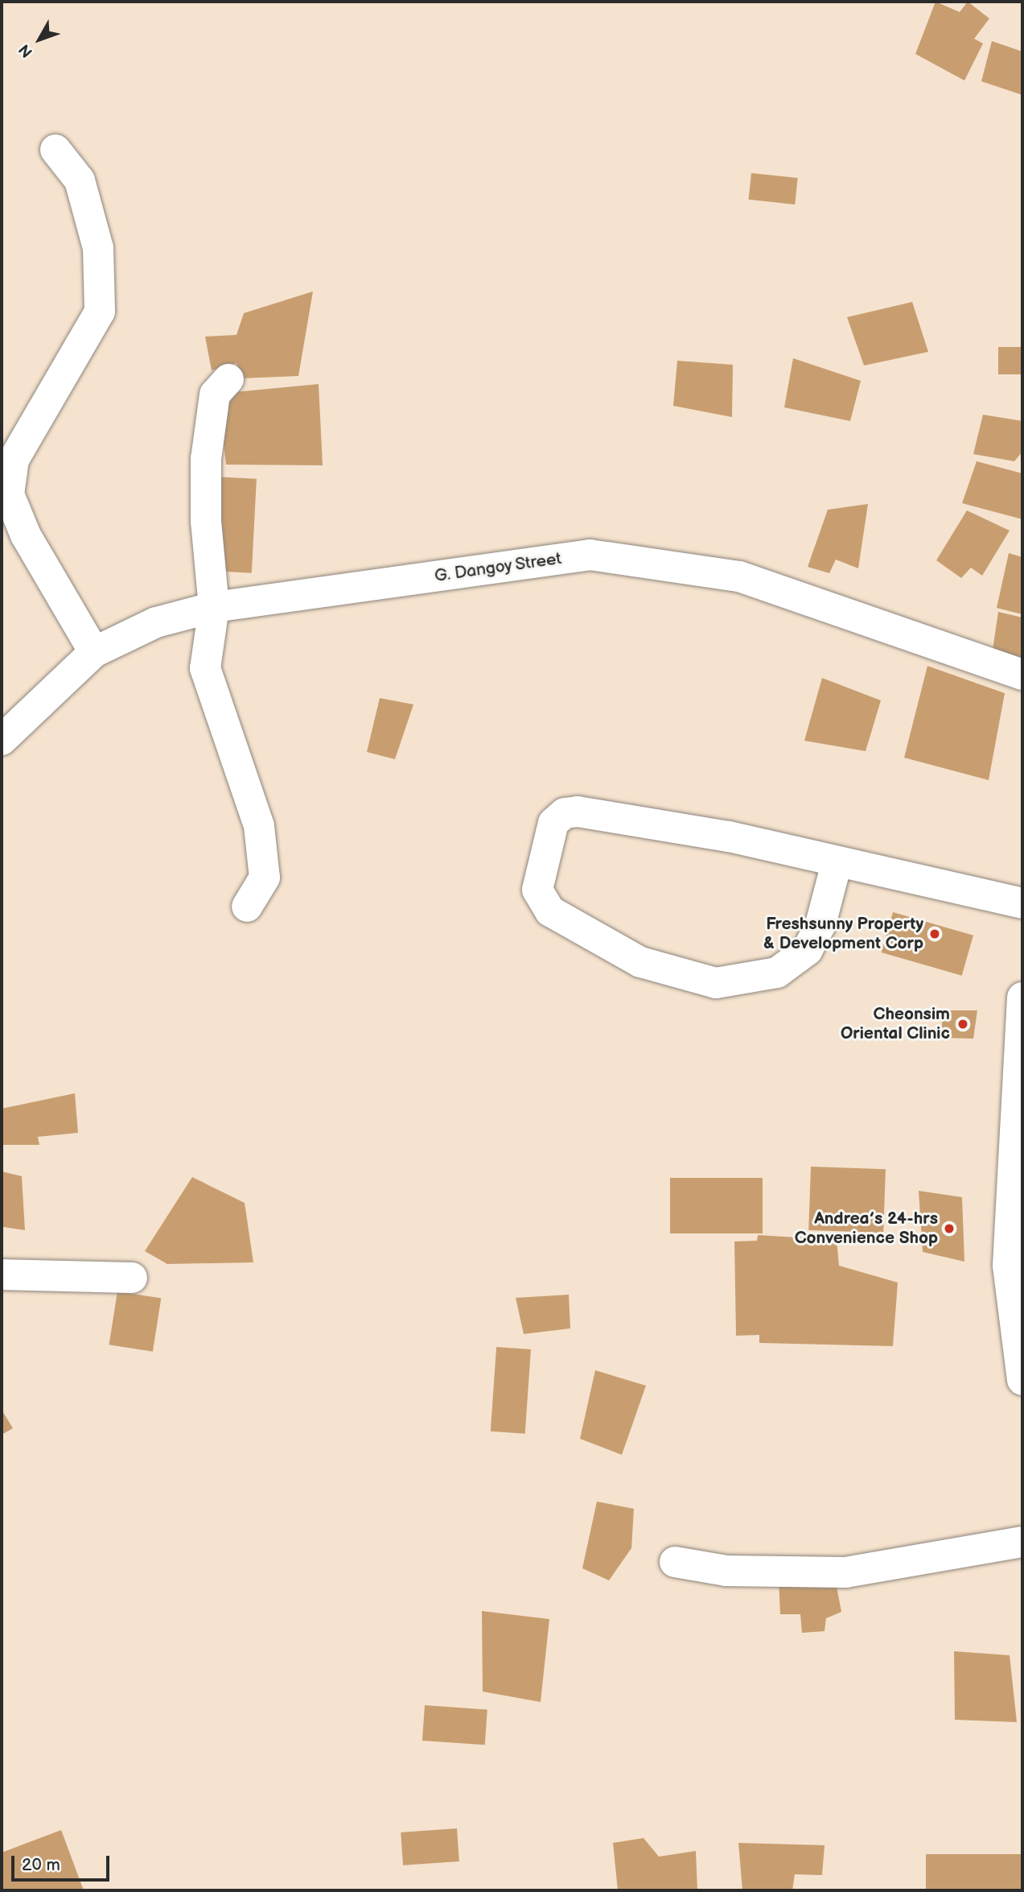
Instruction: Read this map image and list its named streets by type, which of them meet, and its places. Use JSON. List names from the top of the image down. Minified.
{"streets":{"street":["G. Dangoy Street"]},"places":["Freshsunny Property & Development Corp","Cheonsim Oriental Clinic","Andrea’s 24-hrs Convenience Shop"],"scale_bar":"20 m","north":"bottom left"}
